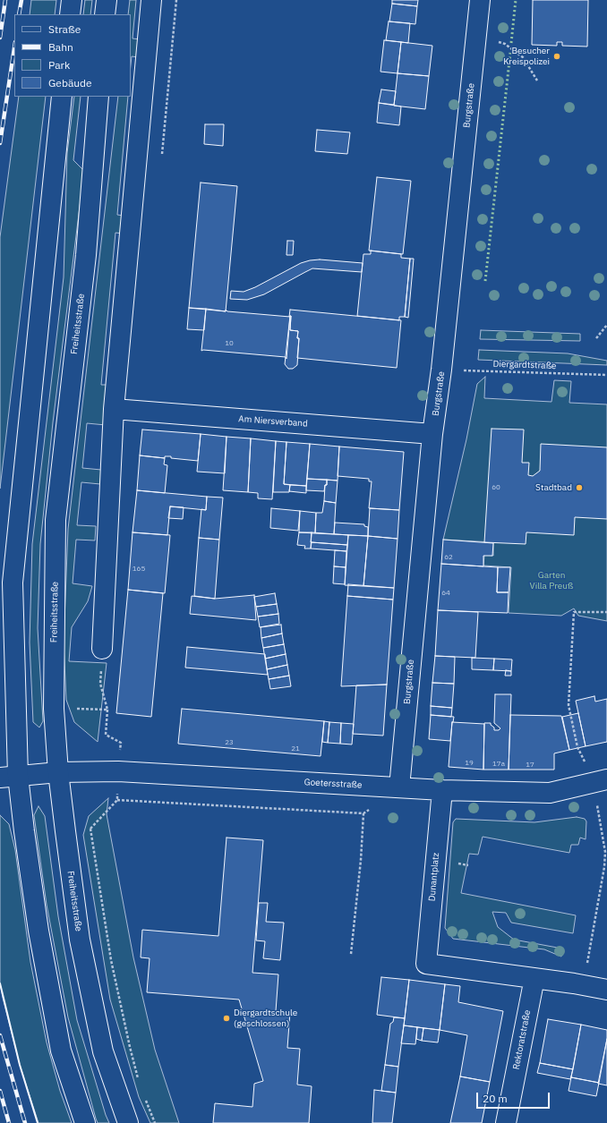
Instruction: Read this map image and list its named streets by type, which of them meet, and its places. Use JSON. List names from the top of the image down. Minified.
{"streets":{"street":["Burgstraße","Freiheitsstraße","Am Niersverband","Goetersstraße","Dunantplatz","Rektoratstraße"],"path":["Diergardtstraße"]},"crossings":[["Burgstraße","Diergardtstraße"],["Burgstraße","Am Niersverband"],["Burgstraße","Goetersstraße"],["Freiheitsstraße","Goetersstraße"],["Goetersstraße","Dunantplatz"],["Dunantplatz","Rektoratstraße"]],"parks":["Garten Villa Preuß"],"places":["Besucher Kreispolizei","Stadtbad","Diergardtschule (geschlossen)"],"house_numbers":["10","60","62","165","64","23","21","19","17a","17"],"legend":["Straße","Bahn","Park","Gebäude"],"scale_bar":"20 m"}
